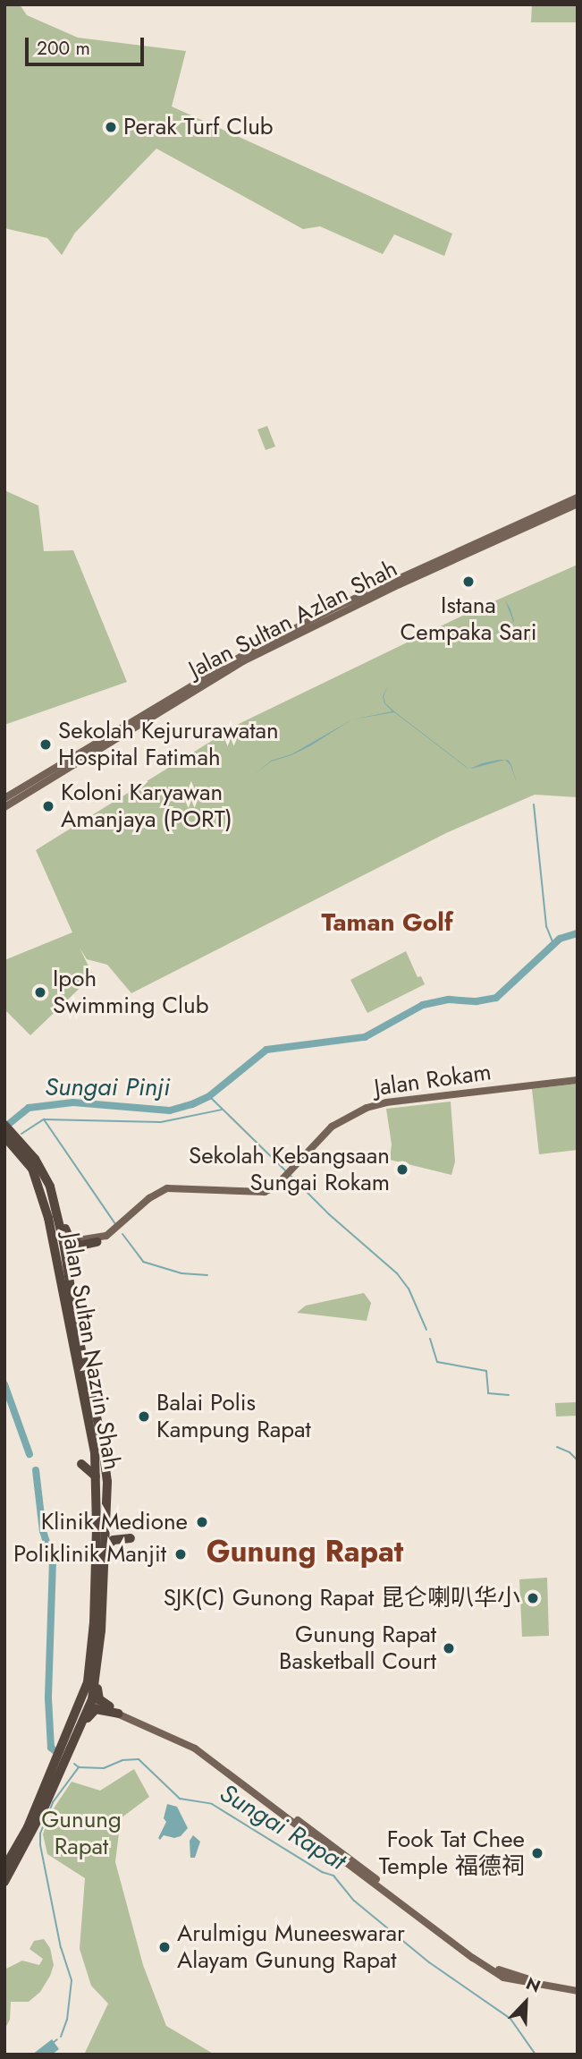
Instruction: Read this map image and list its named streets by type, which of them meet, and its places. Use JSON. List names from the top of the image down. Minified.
{"streets":{"highway":["Jalan Sultan Nazrin Shah"],"main road":["Jalan Sultan Azlan Shah","Jalan Rokam"]},"crossings":[["Jalan Rokam","Jalan Sultan Nazrin Shah"]],"districts":["Taman Golf","Gunung Rapat"],"water":["Sungai Pinji","Sungai Rapat"],"parks":["Gunung Rapat"],"places":["Perak Turf Club","Istana Cempaka Sari","Sekolah Kejururawatan Hospital Fatimah","Koloni Karyawan Amanjaya (PORT)","Ipoh Swimming Club","Sekolah Kebangsaan Sungai Rokam","Balai Polis Kampung Rapat","Klinik Medione","Poliklinik Manjit","SJK(C) Gunong Rapat 昆仑喇叭华小","Gunung Rapat Basketball Court","Fook Tat Chee Temple 福德祠","Arulmigu Muneeswarar Alayam Gunung Rapat"],"scale_bar":"200 m","north":"top right"}
